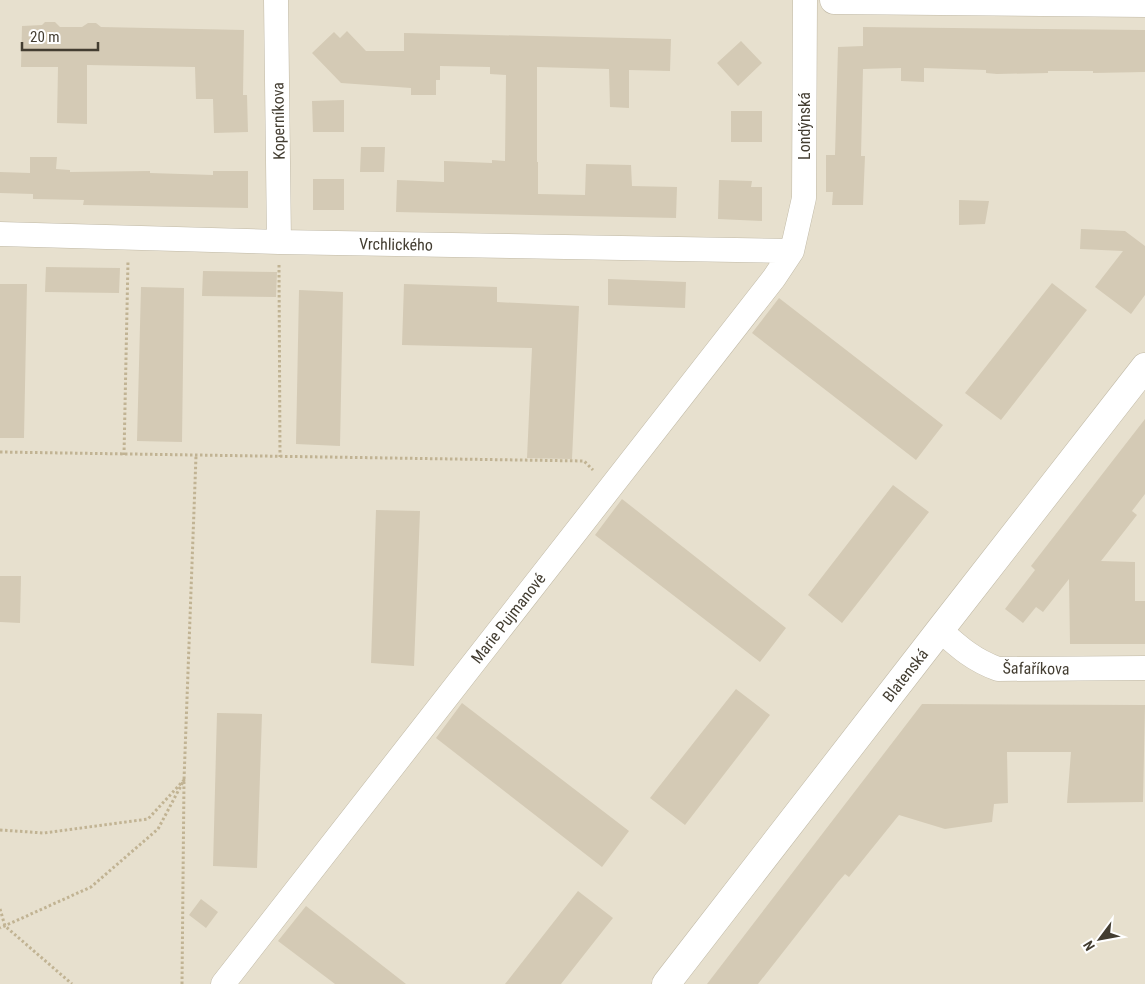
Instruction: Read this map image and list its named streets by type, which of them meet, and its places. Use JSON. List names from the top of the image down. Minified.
{"streets":{"street":["Koperníkova","Londýnská","Vrchlického","Marie Pujmanové","Šafaříkova","Blatenská"]},"crossings":[["Koperníkova","Vrchlického"],["Londýnská","Vrchlického"],["Londýnská","Marie Pujmanové"],["Vrchlického","Marie Pujmanové"],["Šafaříkova","Blatenská"]],"scale_bar":"20 m","north":"bottom left"}
